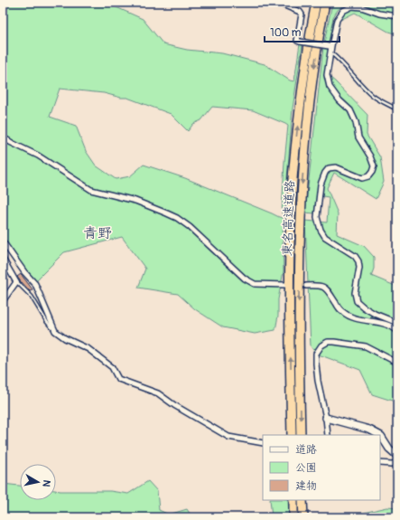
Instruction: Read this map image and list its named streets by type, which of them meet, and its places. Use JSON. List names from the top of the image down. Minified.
{"streets":{"highway":["東名高速道路"]},"districts":["青野"],"legend":["道路","公園","建物"],"scale_bar":"100 m","north":"right"}
